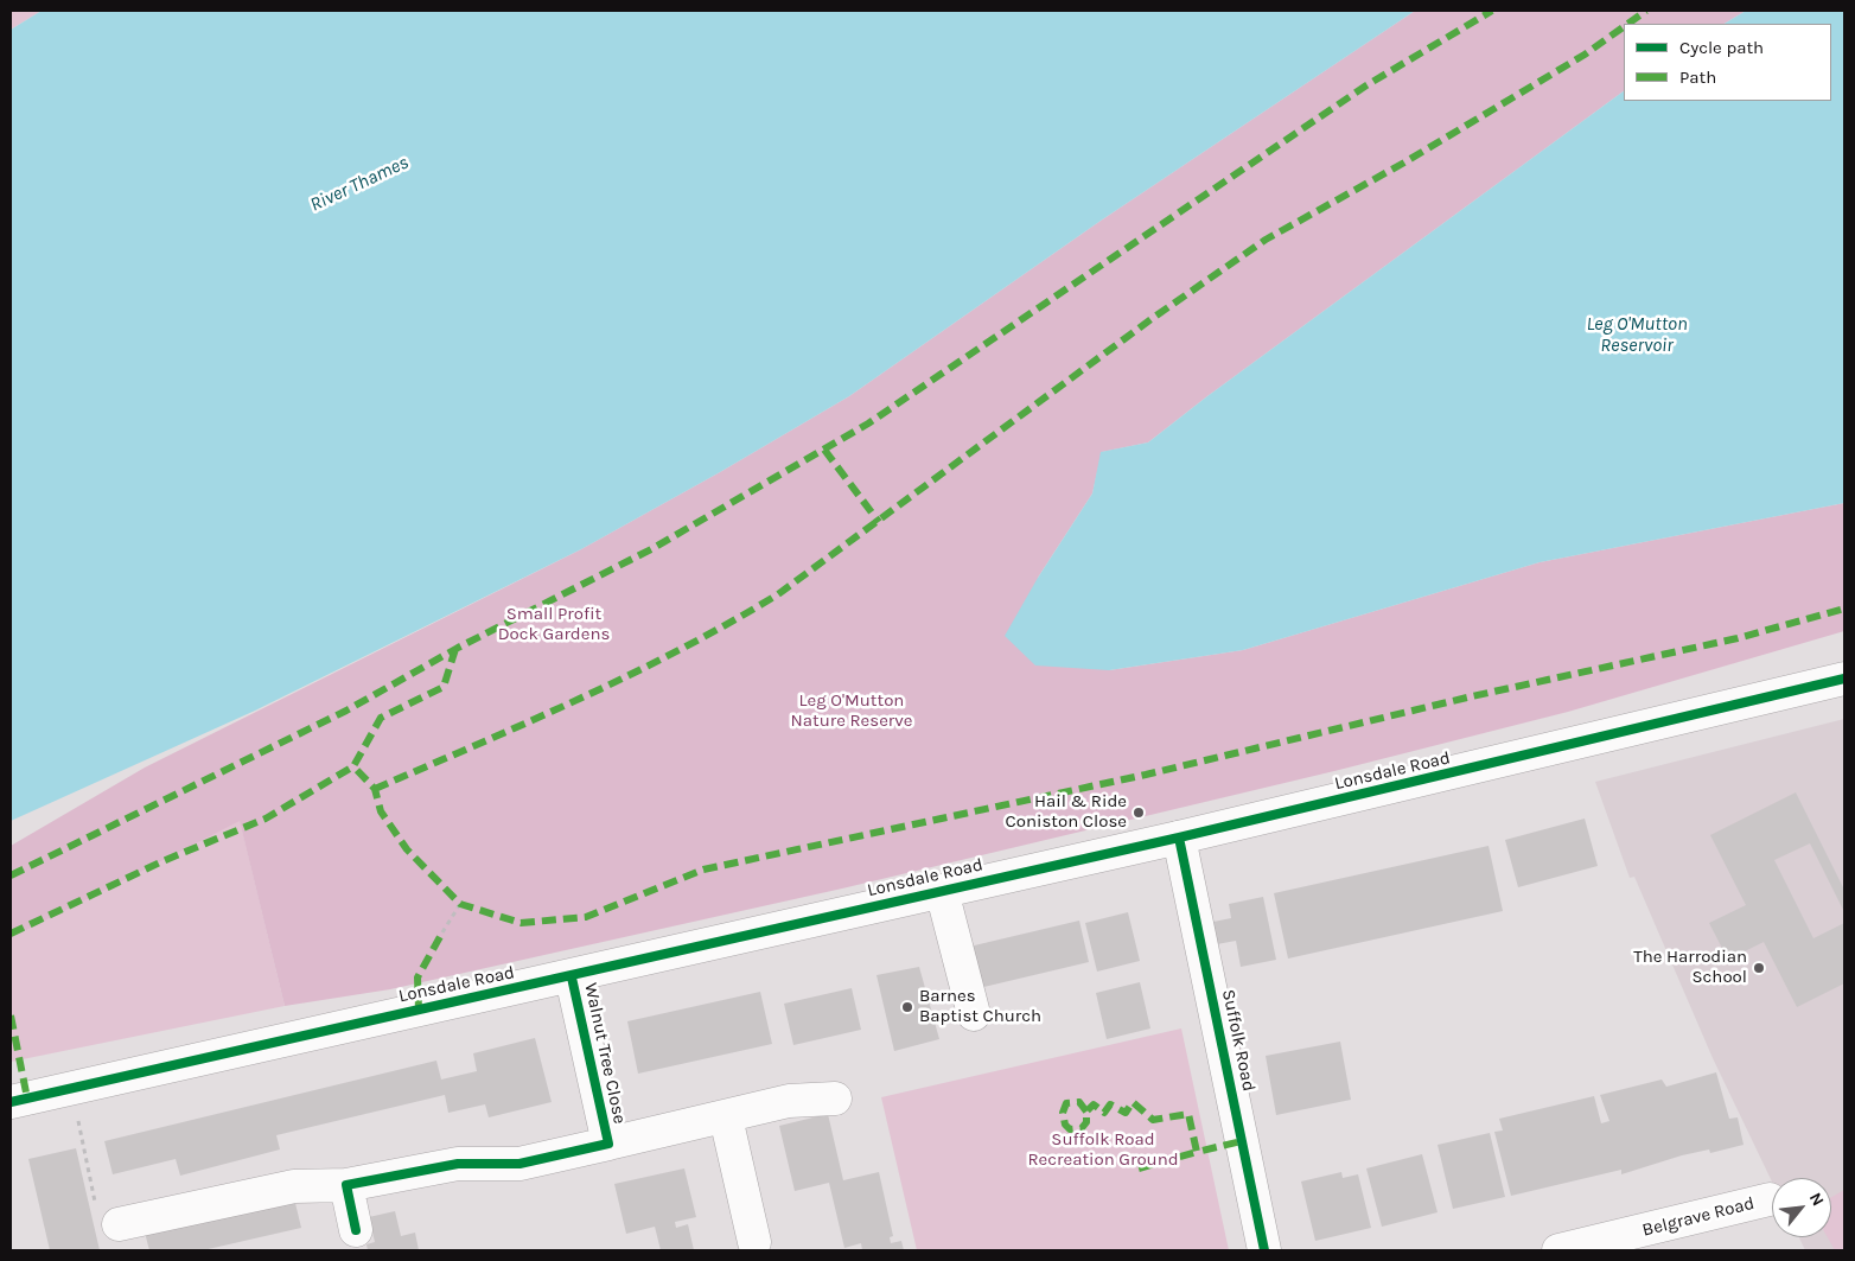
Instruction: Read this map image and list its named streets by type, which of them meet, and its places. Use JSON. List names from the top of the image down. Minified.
{"streets":{"main road":["Lonsdale Road","Suffolk Road","Walnut Tree Close","Belgrave Road"]},"crossings":[["Lonsdale Road","Suffolk Road"],["Lonsdale Road","Walnut Tree Close"]],"water":["River Thames","Leg O'Mutton Reservoir"],"parks":["Small Profit Dock Gardens","Leg O'Mutton Nature Reserve","Suffolk Road Recreation Ground"],"places":["Hail & Ride Coniston Close","The Harrodian School","Barnes Baptist Church"],"legend":["Cycle path","Path"],"north":"top right"}
